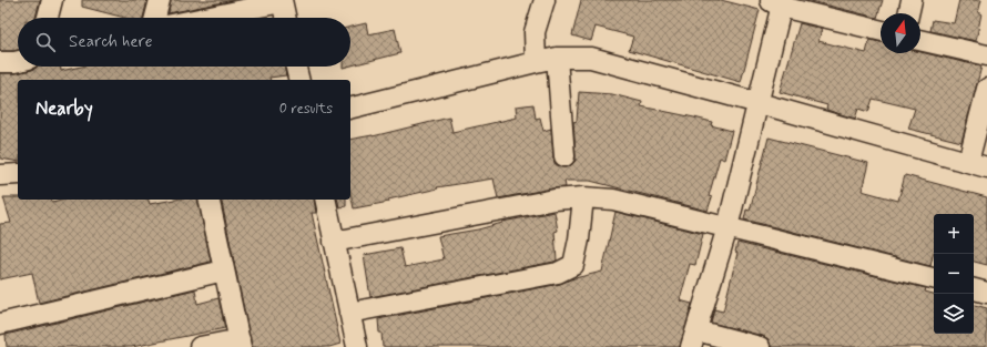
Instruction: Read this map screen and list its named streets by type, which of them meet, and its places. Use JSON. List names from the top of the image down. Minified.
{"north":"top","page":{"search":"Search here","heading":["Nearby","0 results"],"map_buttons":["+","−"]}}
